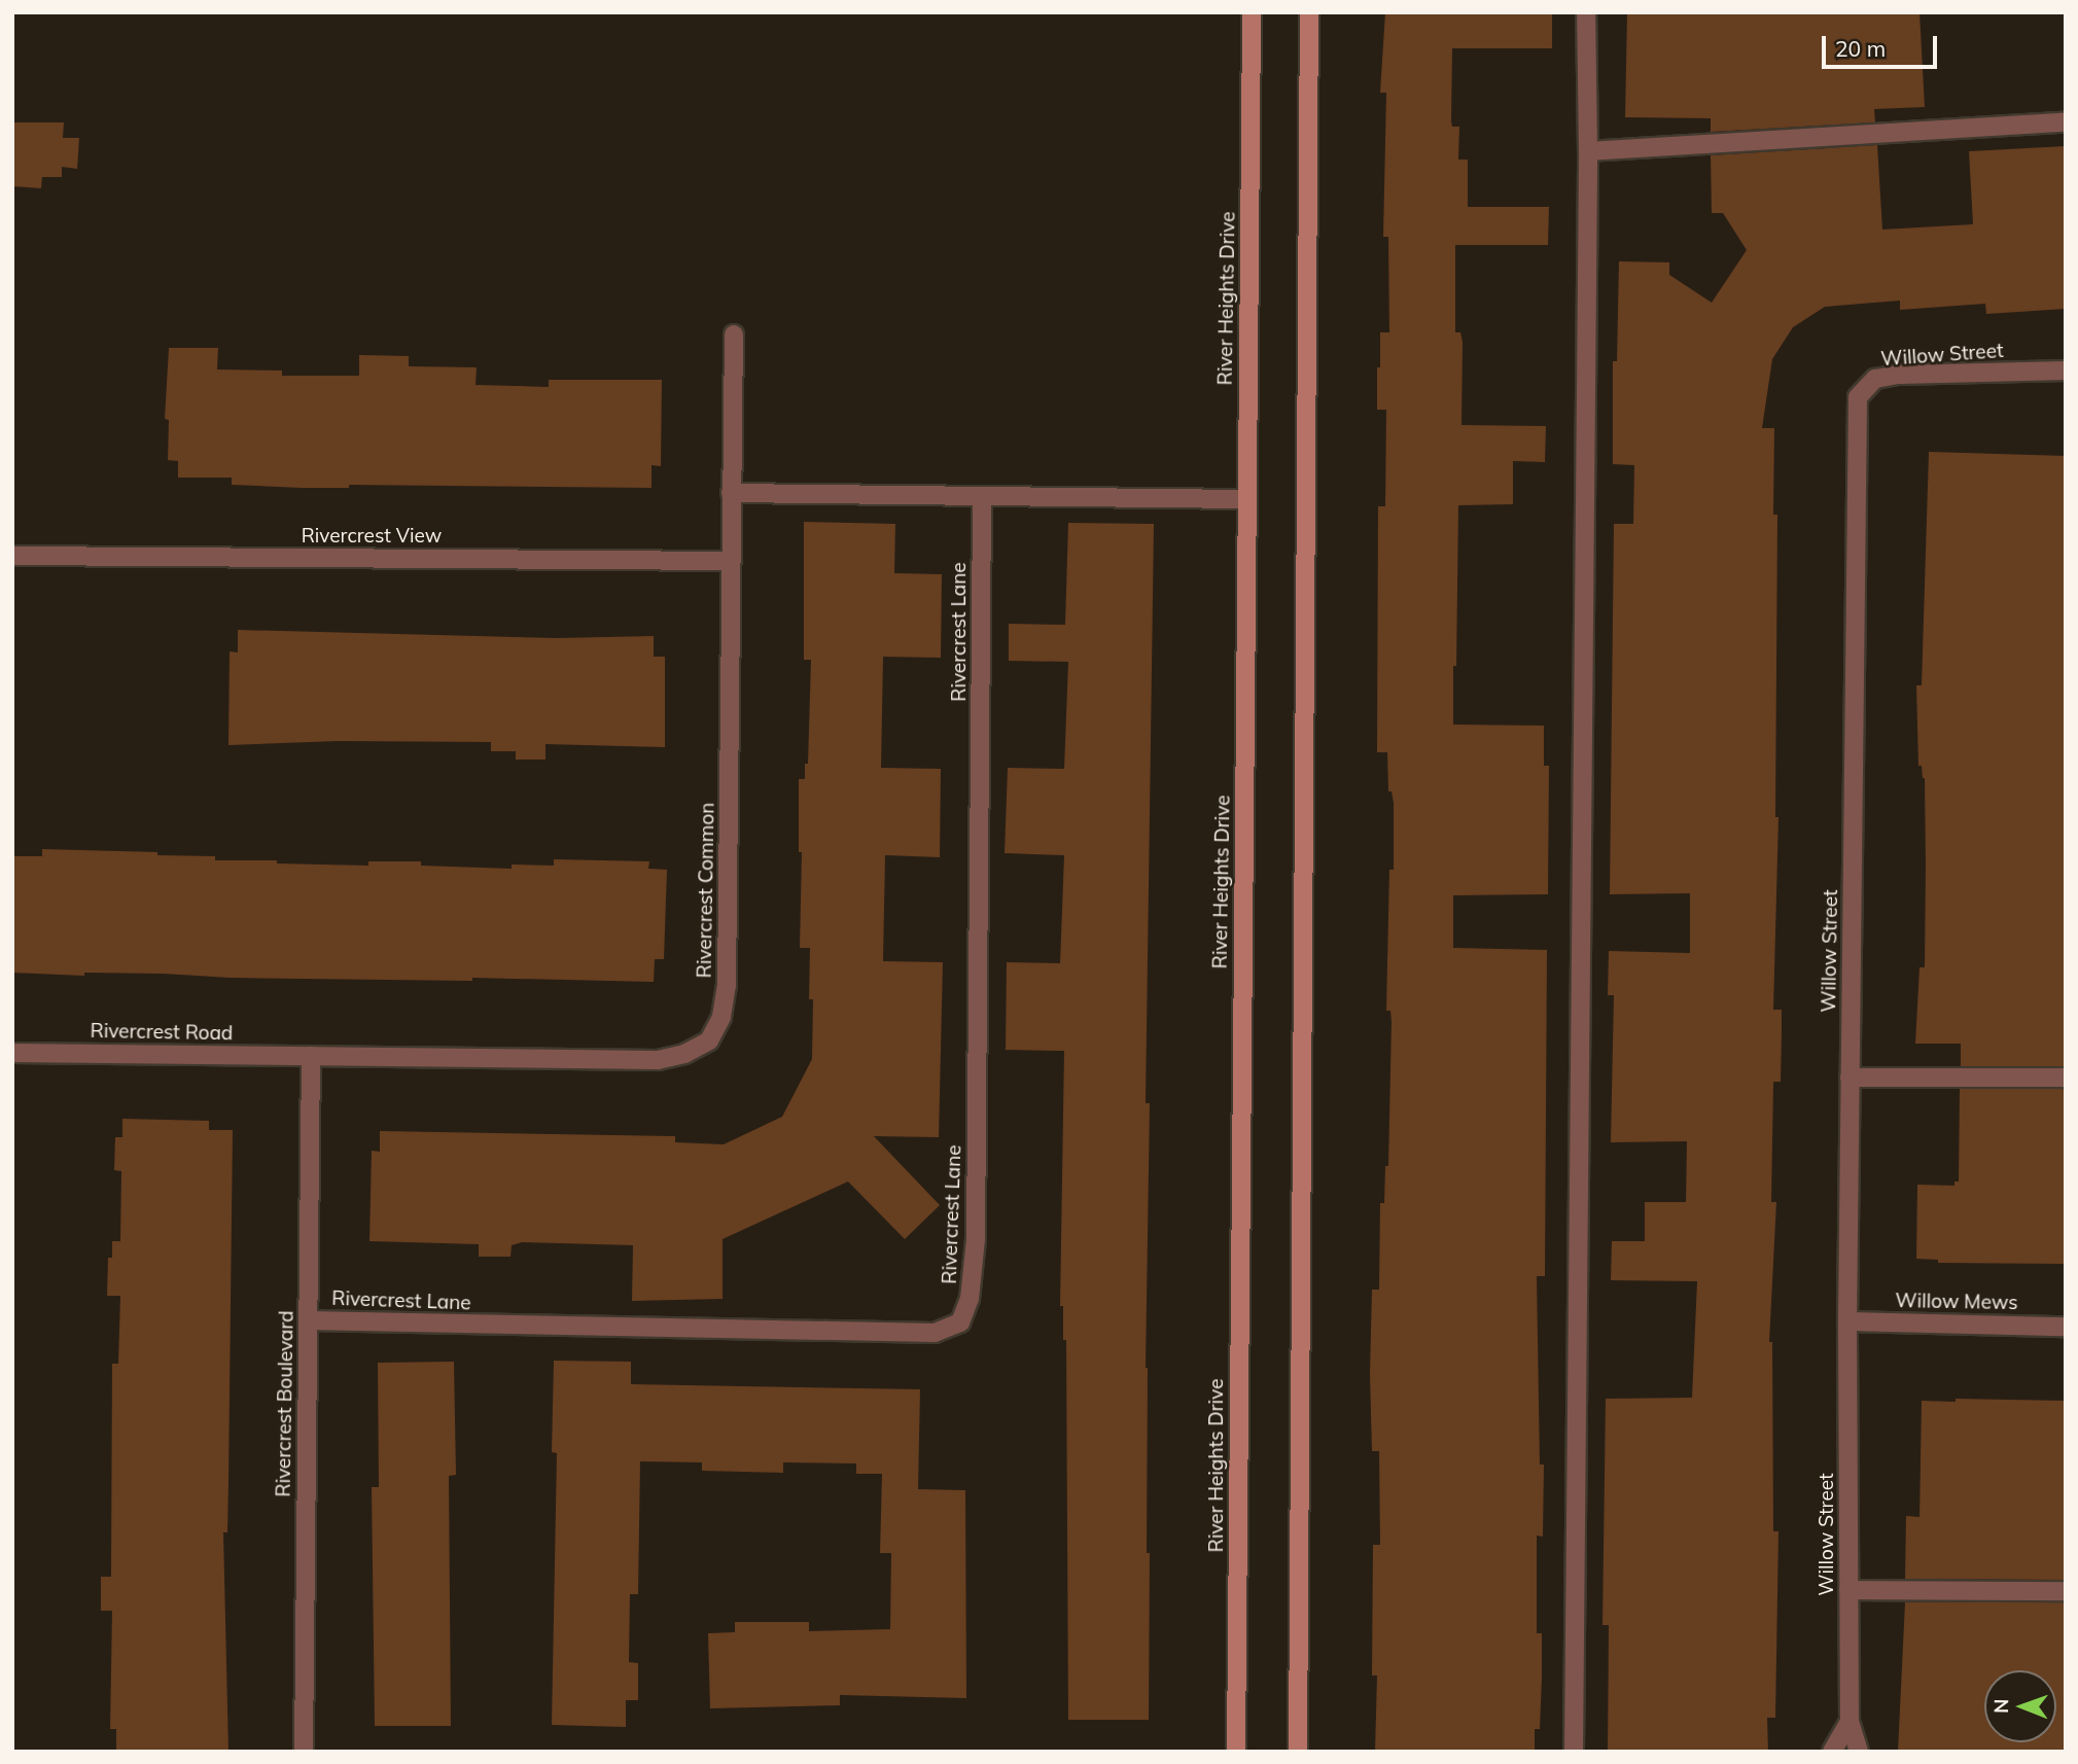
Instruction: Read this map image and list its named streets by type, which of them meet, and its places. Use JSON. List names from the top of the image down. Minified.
{"streets":{"street":["River Heights Drive","Willow Street","Rivercrest View","Rivercrest Lane","Rivercrest Common","Rivercrest Road","Willow Mews","Rivercrest Boulevard"]},"crossings":[["Willow Street","Willow Mews"],["Rivercrest View","Rivercrest Common"],["Rivercrest Lane","Rivercrest Boulevard"],["Rivercrest Common","Rivercrest Road"],["Rivercrest Common","Rivercrest Boulevard"],["Rivercrest Road","Rivercrest Boulevard"]],"scale_bar":"20 m","north":"left"}
